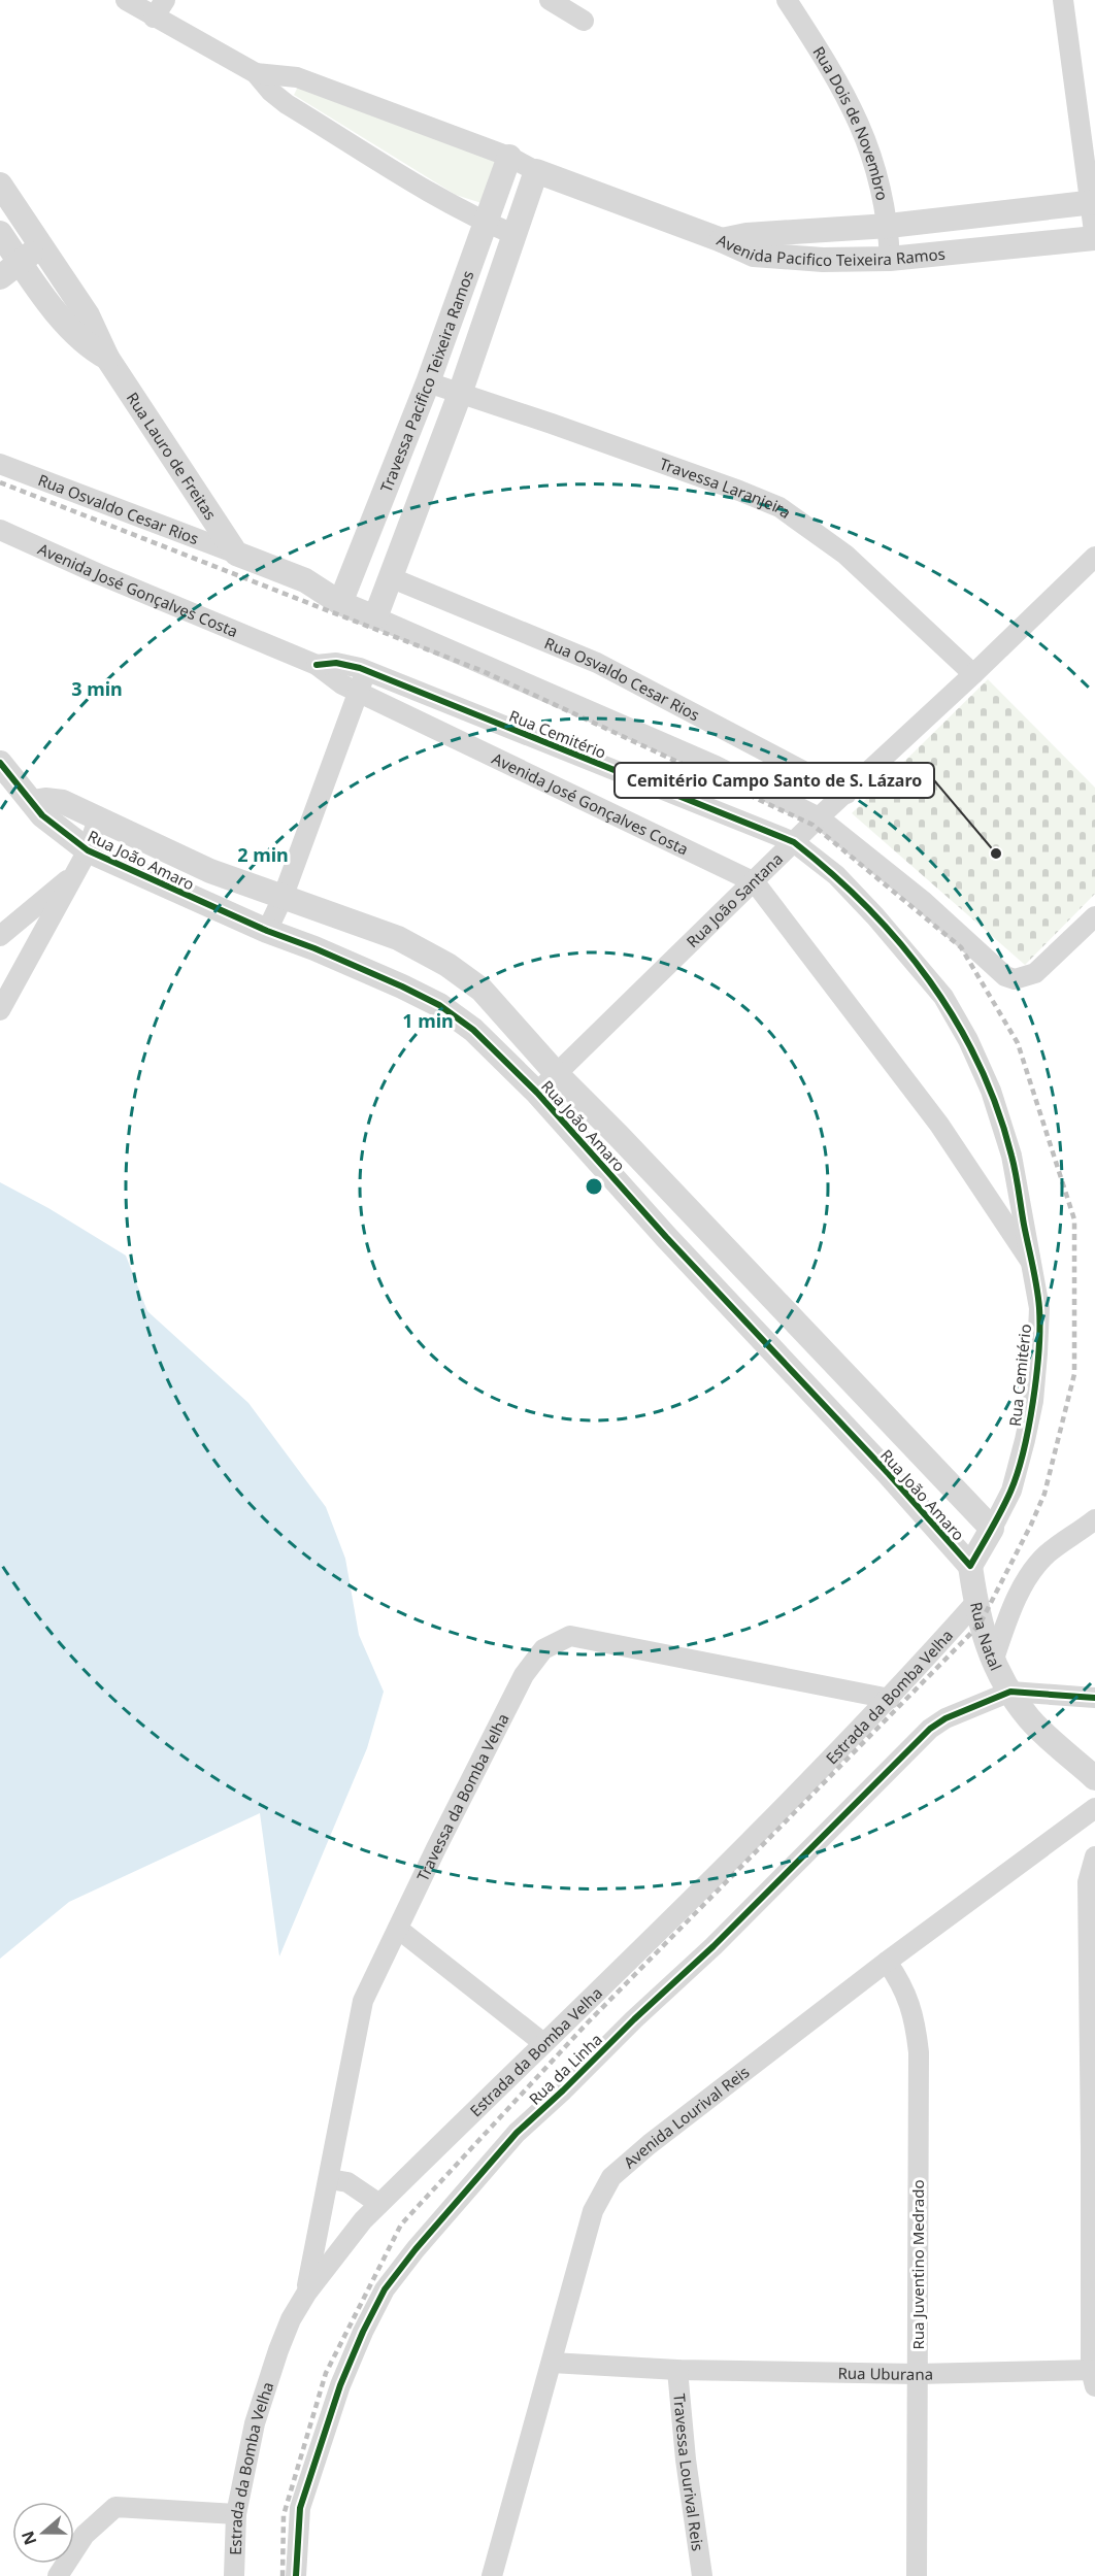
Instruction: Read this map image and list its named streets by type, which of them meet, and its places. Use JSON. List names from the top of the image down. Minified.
{"streets":{"street":["Rua Dois de Novembro","Avenida Pacifico Teixeira Ramos","Travessa Pacifico Teixeira Ramos","Rua Lauro de Freitas","Travessa Laranjeira","Rua Osvaldo Cesar Rios","Avenida José Gonçalves Costa","Rua Cemitério","Rua João Amaro","Rua João Santana","Rua Natal","Estrada da Bomba Velha","Travessa da Bomba Velha","Rua da Linha","Avenida Lourival Reis","Rua Juventino Medrado","Rua Uburana","Travessa Lourival Reis"]},"crossings":[["Rua Dois de Novembro","Avenida Pacifico Teixeira Ramos"],["Travessa Pacifico Teixeira Ramos","Travessa Laranjeira"],["Travessa Pacifico Teixeira Ramos","Rua Osvaldo Cesar Rios"],["Rua Lauro de Freitas","Rua Osvaldo Cesar Rios"],["Travessa Laranjeira","Rua João Santana"],["Rua Osvaldo Cesar Rios","Rua João Santana"],["Avenida José Gonçalves Costa","Rua Cemitério"],["Avenida José Gonçalves Costa","Rua João Santana"],["Rua Cemitério","Rua João Amaro"],["Rua Cemitério","Rua João Santana"],["Rua João Amaro","Rua João Santana"],["Rua João Amaro","Rua Natal"],["Rua Natal","Estrada da Bomba Velha"],["Rua Natal","Rua da Linha"],["Estrada da Bomba Velha","Travessa da Bomba Velha"],["Avenida Lourival Reis","Rua Juventino Medrado"],["Avenida Lourival Reis","Rua Uburana"],["Rua Juventino Medrado","Rua Uburana"],["Rua Uburana","Travessa Lourival Reis"]],"places":["Cemitério Campo Santo de S. Lázaro"],"north":"left","rings":["3 min","2 min","1 min"]}
